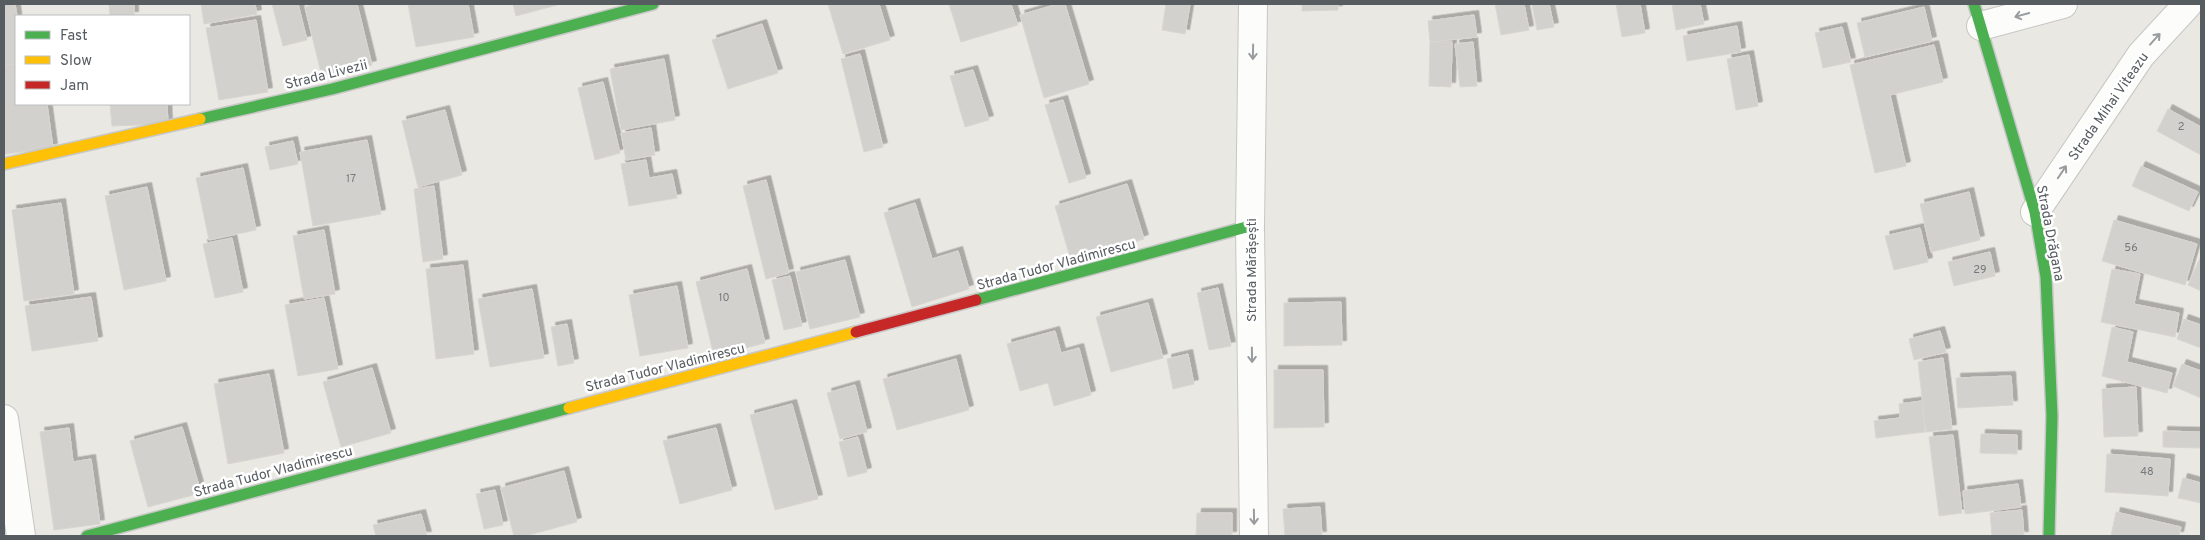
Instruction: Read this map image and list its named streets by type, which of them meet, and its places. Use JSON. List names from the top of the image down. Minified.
{"streets":{"street":["Strada Livezii","Strada Mihai Viteazu","Strada Drăgana","Strada Tudor Vladimirescu","Strada Mărășești"]},"crossings":[["Strada Mihai Viteazu","Strada Drăgana"],["Strada Tudor Vladimirescu","Strada Mărășești"]],"one_way":["Strada Mihai Viteazu","Strada Mărășești"],"house_numbers":["2","17","56","29","10","48"],"legend":["Fast","Slow","Jam"]}
